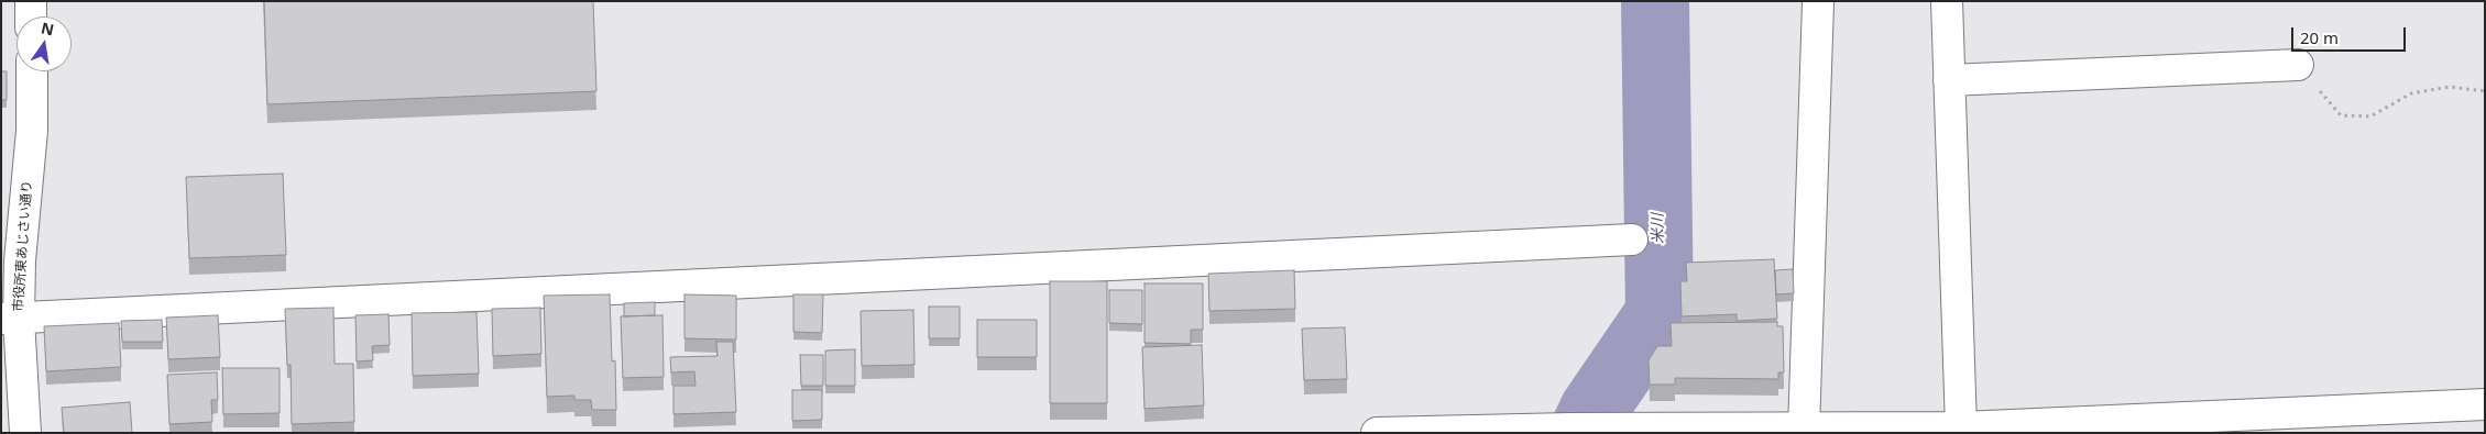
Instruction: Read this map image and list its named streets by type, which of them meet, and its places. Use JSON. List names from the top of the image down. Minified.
{"streets":{"street":["市役所東あじさい通り"]},"water":["米川"],"scale_bar":"20 m","north":"top"}
